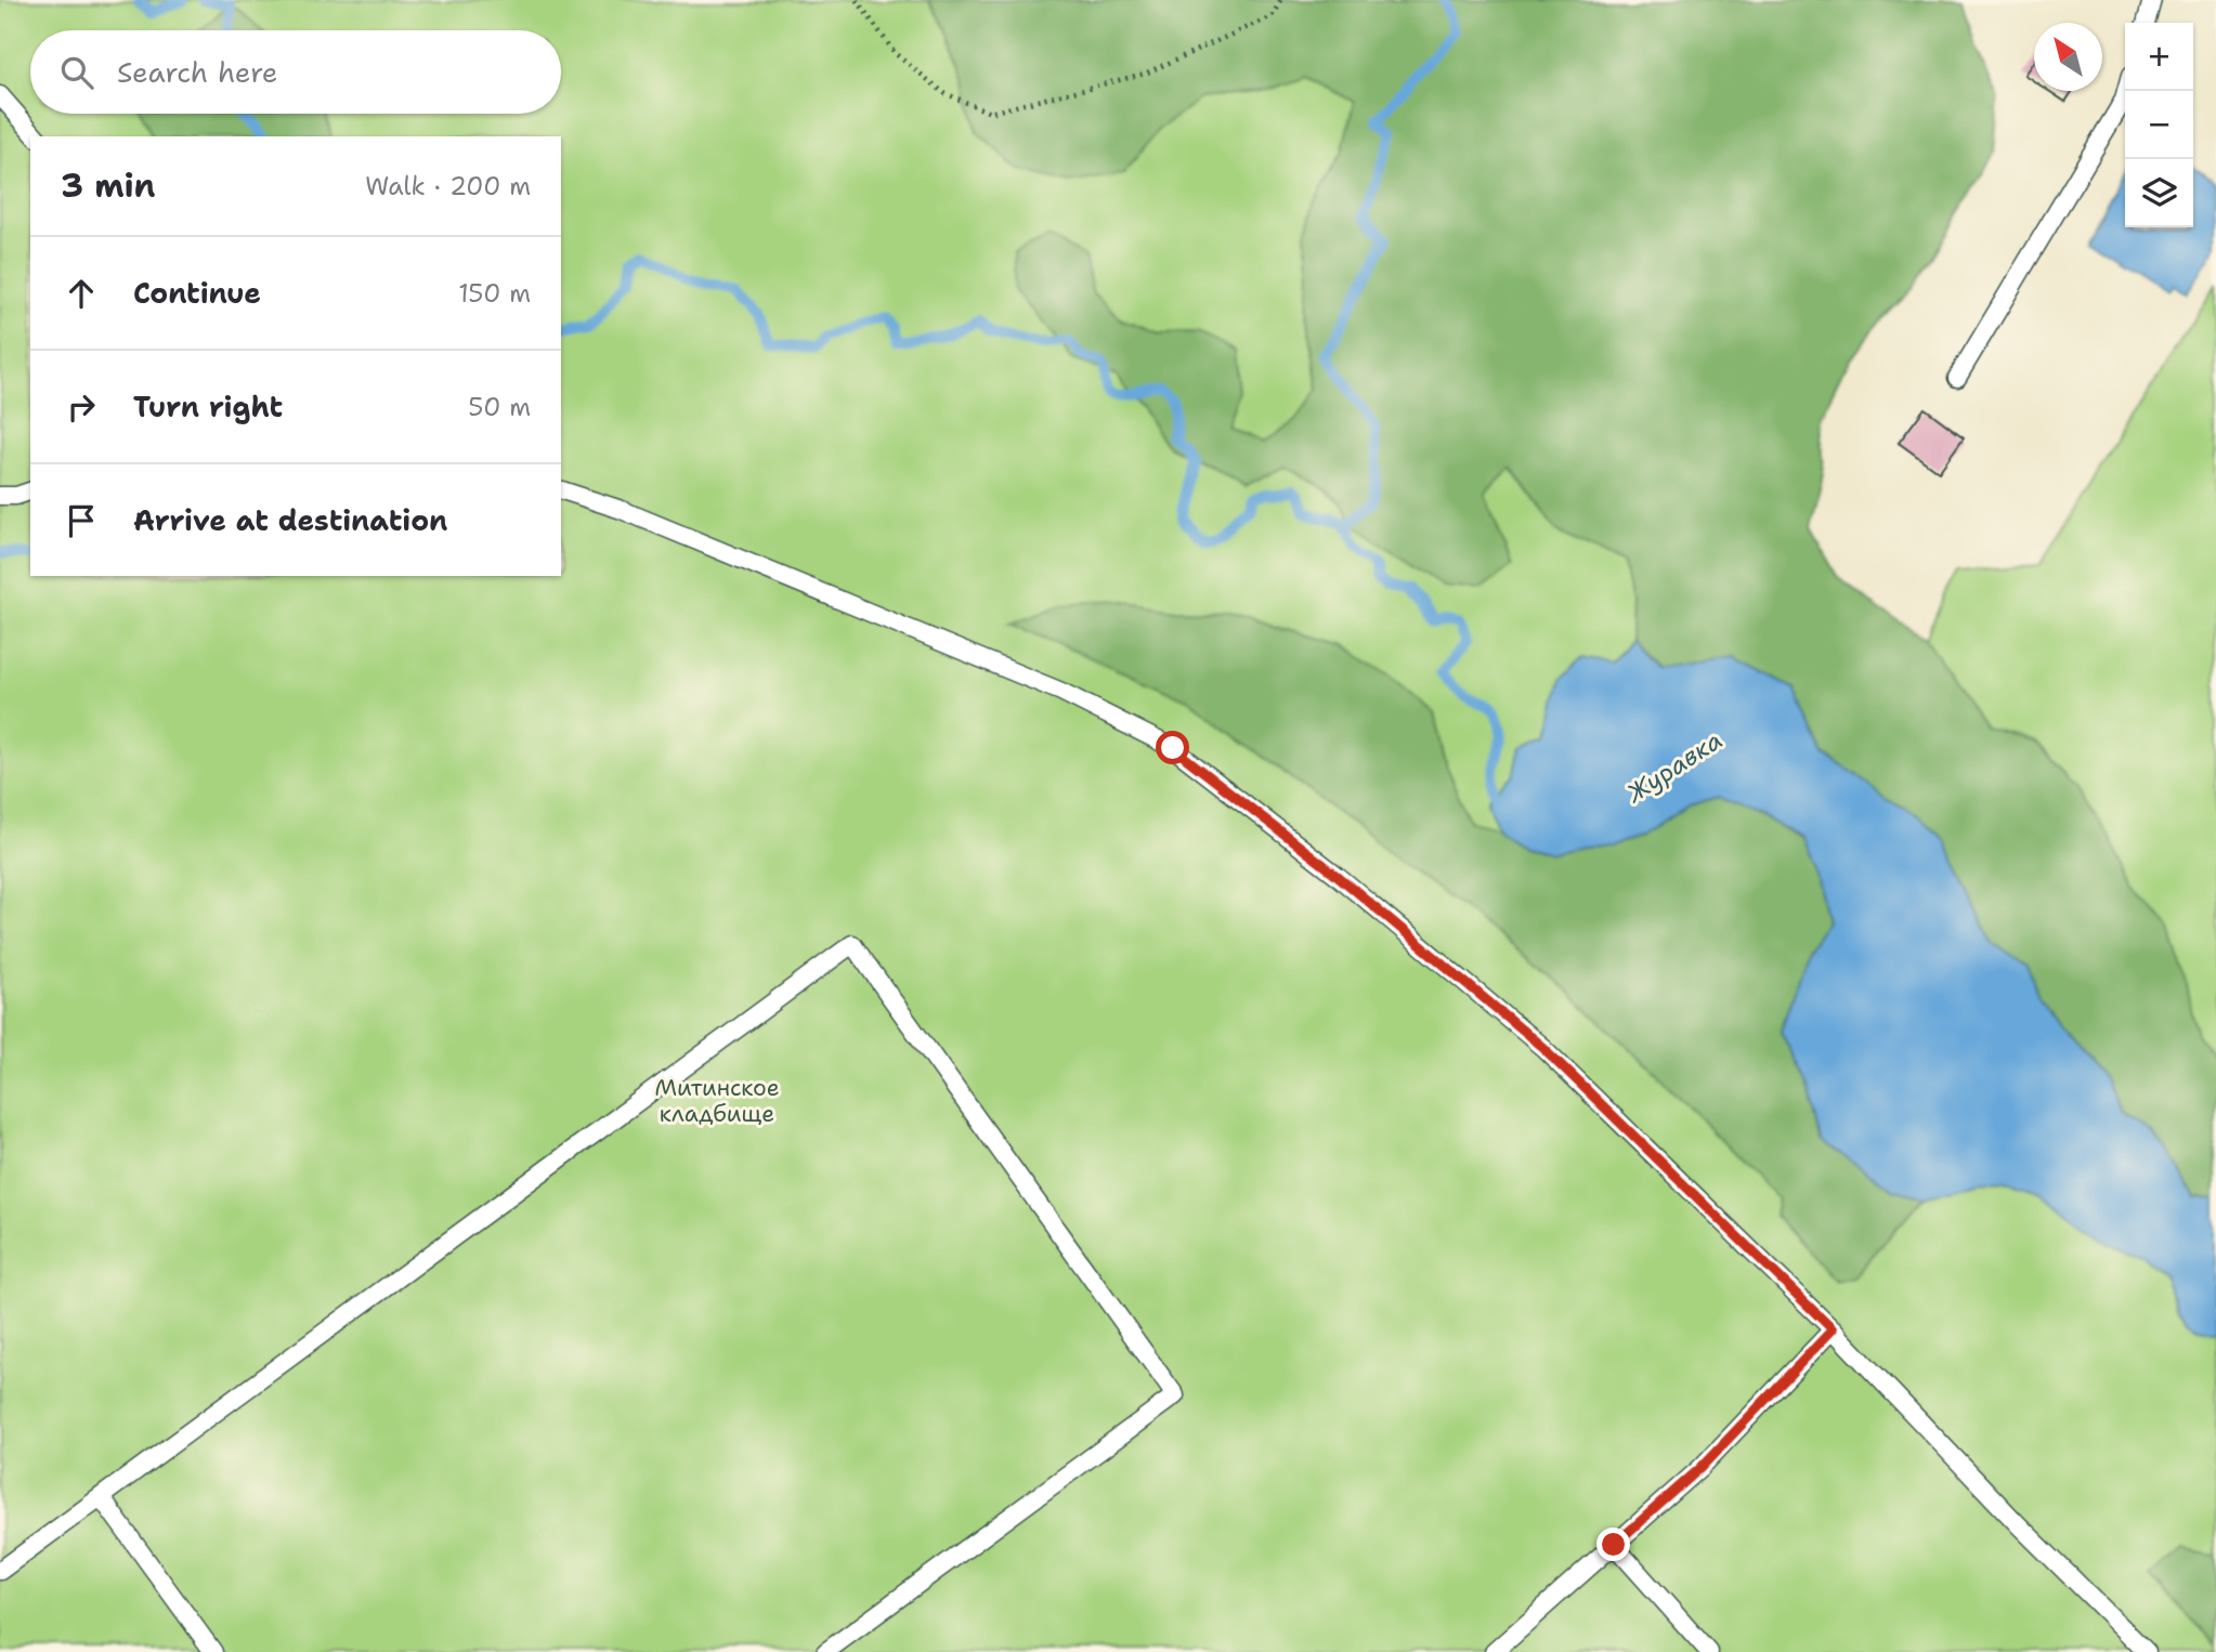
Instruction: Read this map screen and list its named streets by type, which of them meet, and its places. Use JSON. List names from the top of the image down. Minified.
{"water":["Журавка"],"parks":["Митинское кладбище"],"north":"top left","page":{"map_buttons":["+","−"],"search":"Search here","heading":["3 min","Walk · 200 m"],"list":[["Continue","150 m"],["Turn right","50 m"],"Arrive at destination"]}}
